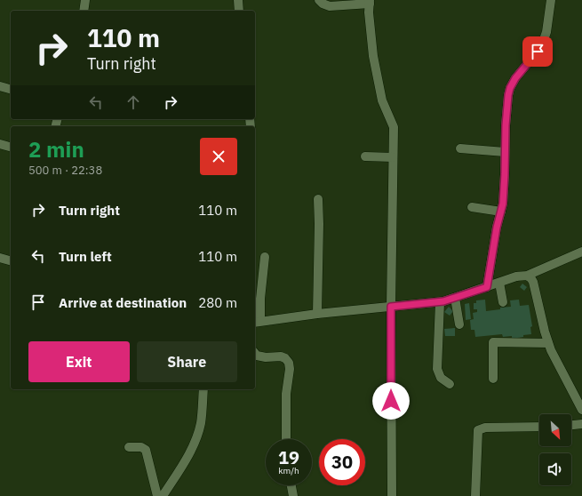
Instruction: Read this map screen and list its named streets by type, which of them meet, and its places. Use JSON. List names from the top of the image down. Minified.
{"north":"bottom right","page":{"turn":["110 m","Turn right"],"heading":["2 min","500 m · 22:38"],"list":[{"name":"Turn right","value":"110 m"},{"name":"Turn left","value":"110 m"},{"name":"Arrive at destination","value":"280 m"}],"buttons":["Exit","Share"],"speed":"19 km/h","limit":"30"}}
